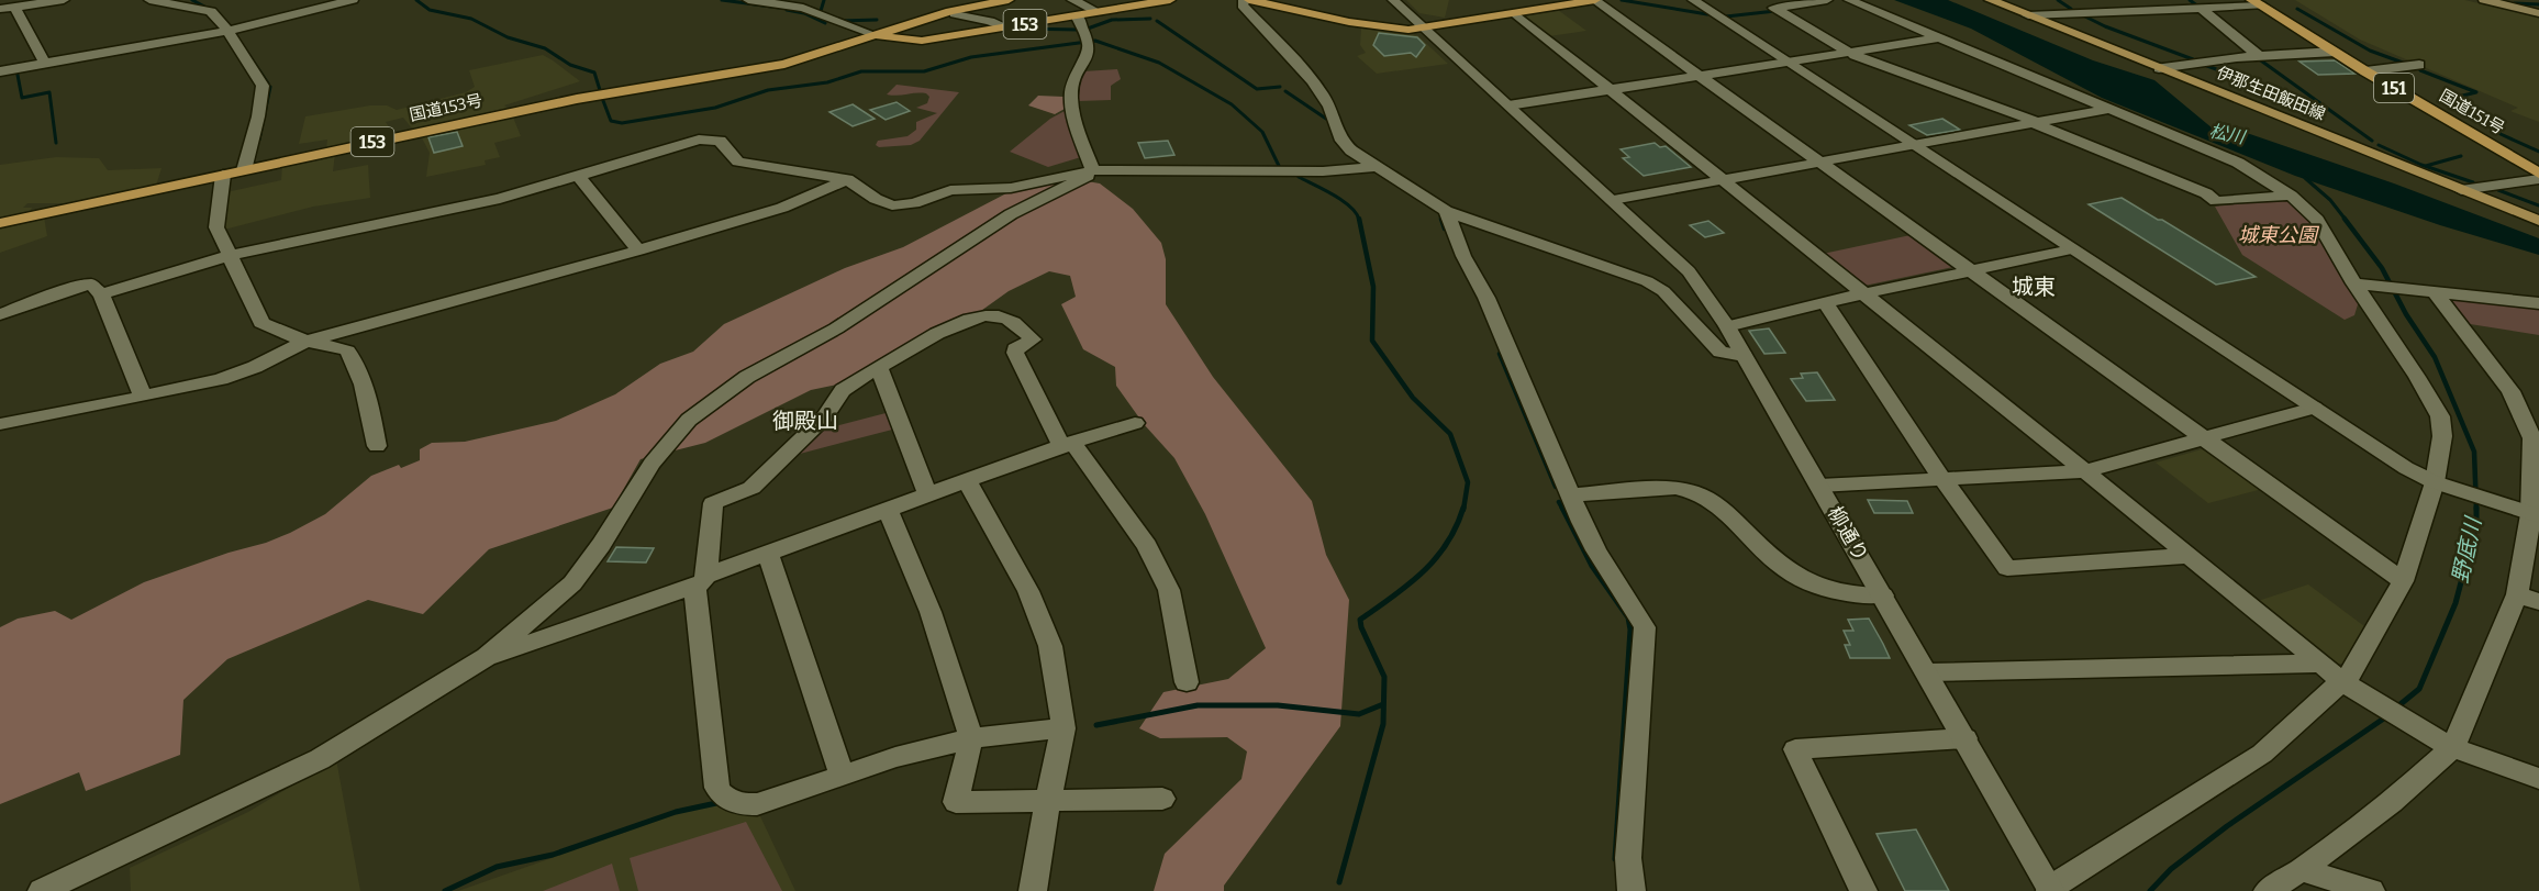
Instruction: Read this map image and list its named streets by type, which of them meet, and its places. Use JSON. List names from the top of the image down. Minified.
{"streets":{"highway":["153","151","国道153号","国道151号"],"main road":["伊那生田飯田線"],"street":["柳通り"]},"districts":["城東","御殿山"],"water":["松川","野底川"],"parks":["城東公園"]}
